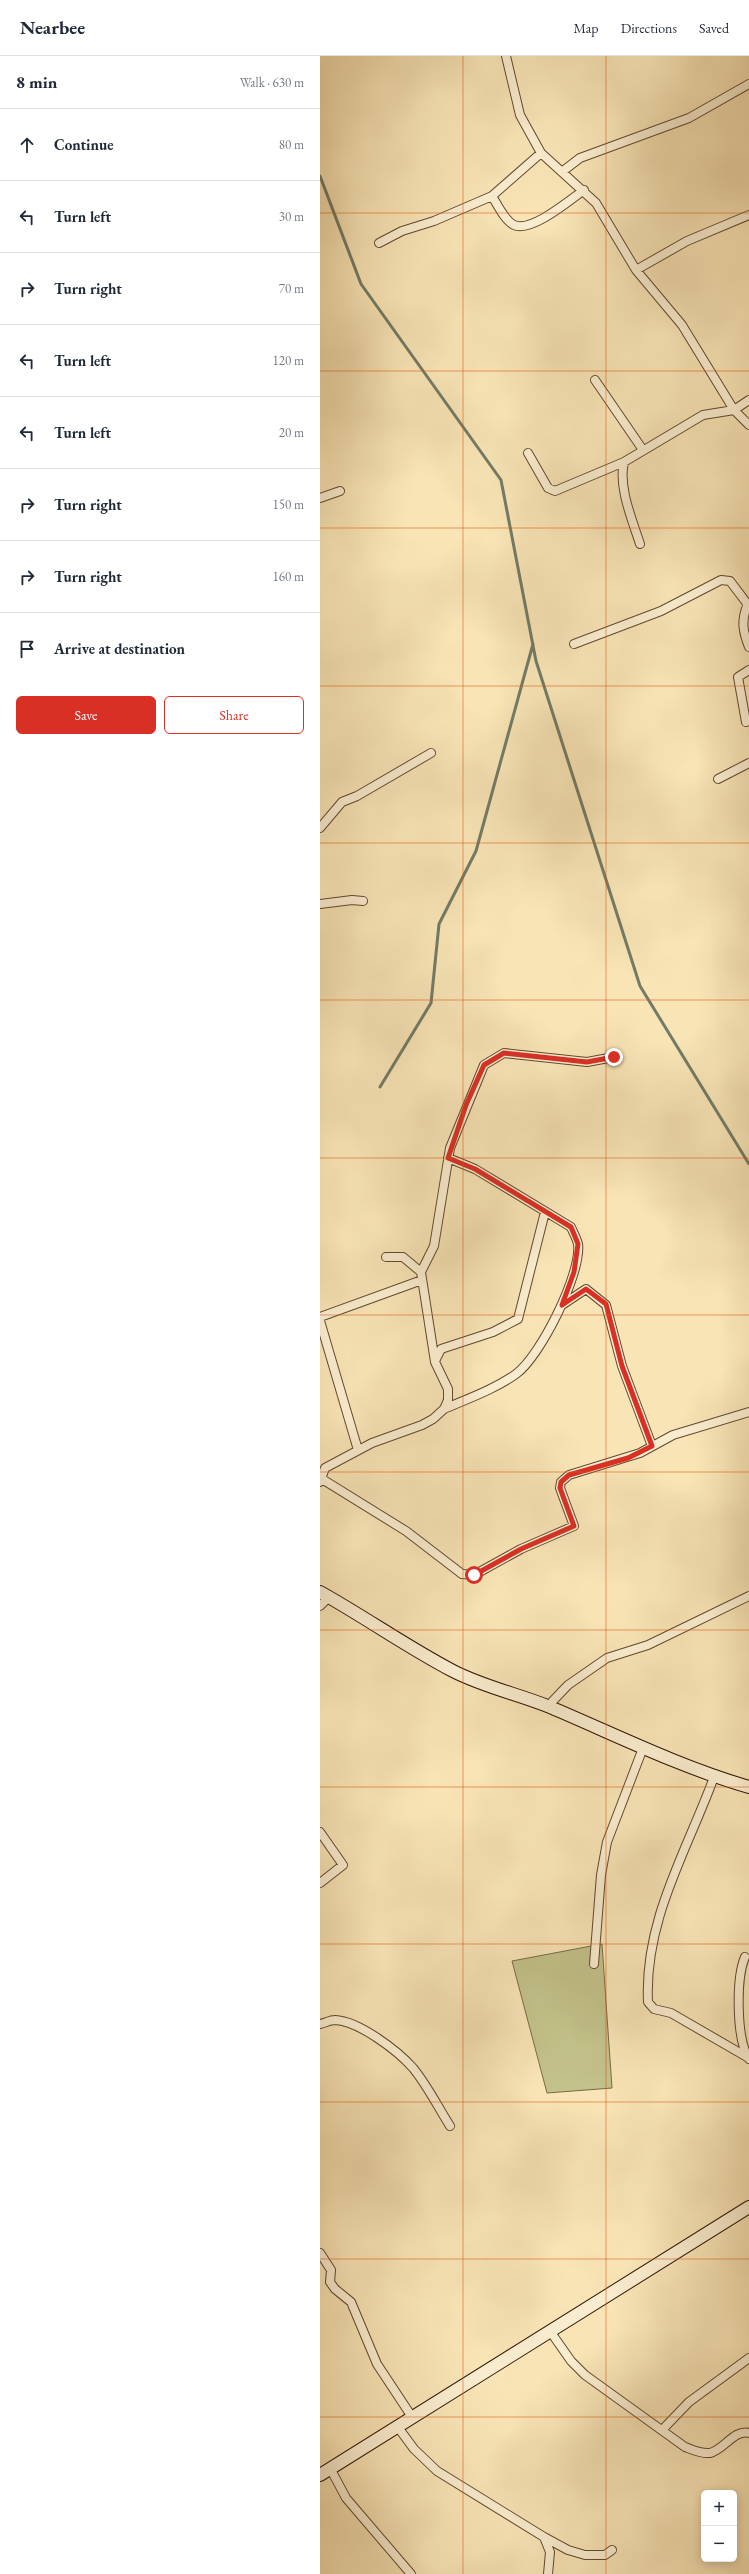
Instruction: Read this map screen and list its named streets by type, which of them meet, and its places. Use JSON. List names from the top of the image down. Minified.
{"page":{"header":"Nearbee","nav":["Map","Directions","Saved"],"heading":["8 min","Walk · 630 m"],"list":[["Continue","80 m"],["Turn left","30 m"],["Turn right","70 m"],["Turn left","120 m"],["Turn left","20 m"],["Turn right","150 m"],["Turn right","160 m"],"Arrive at destination"],"buttons":["Save","Share"],"map_buttons":["+","−"]}}
